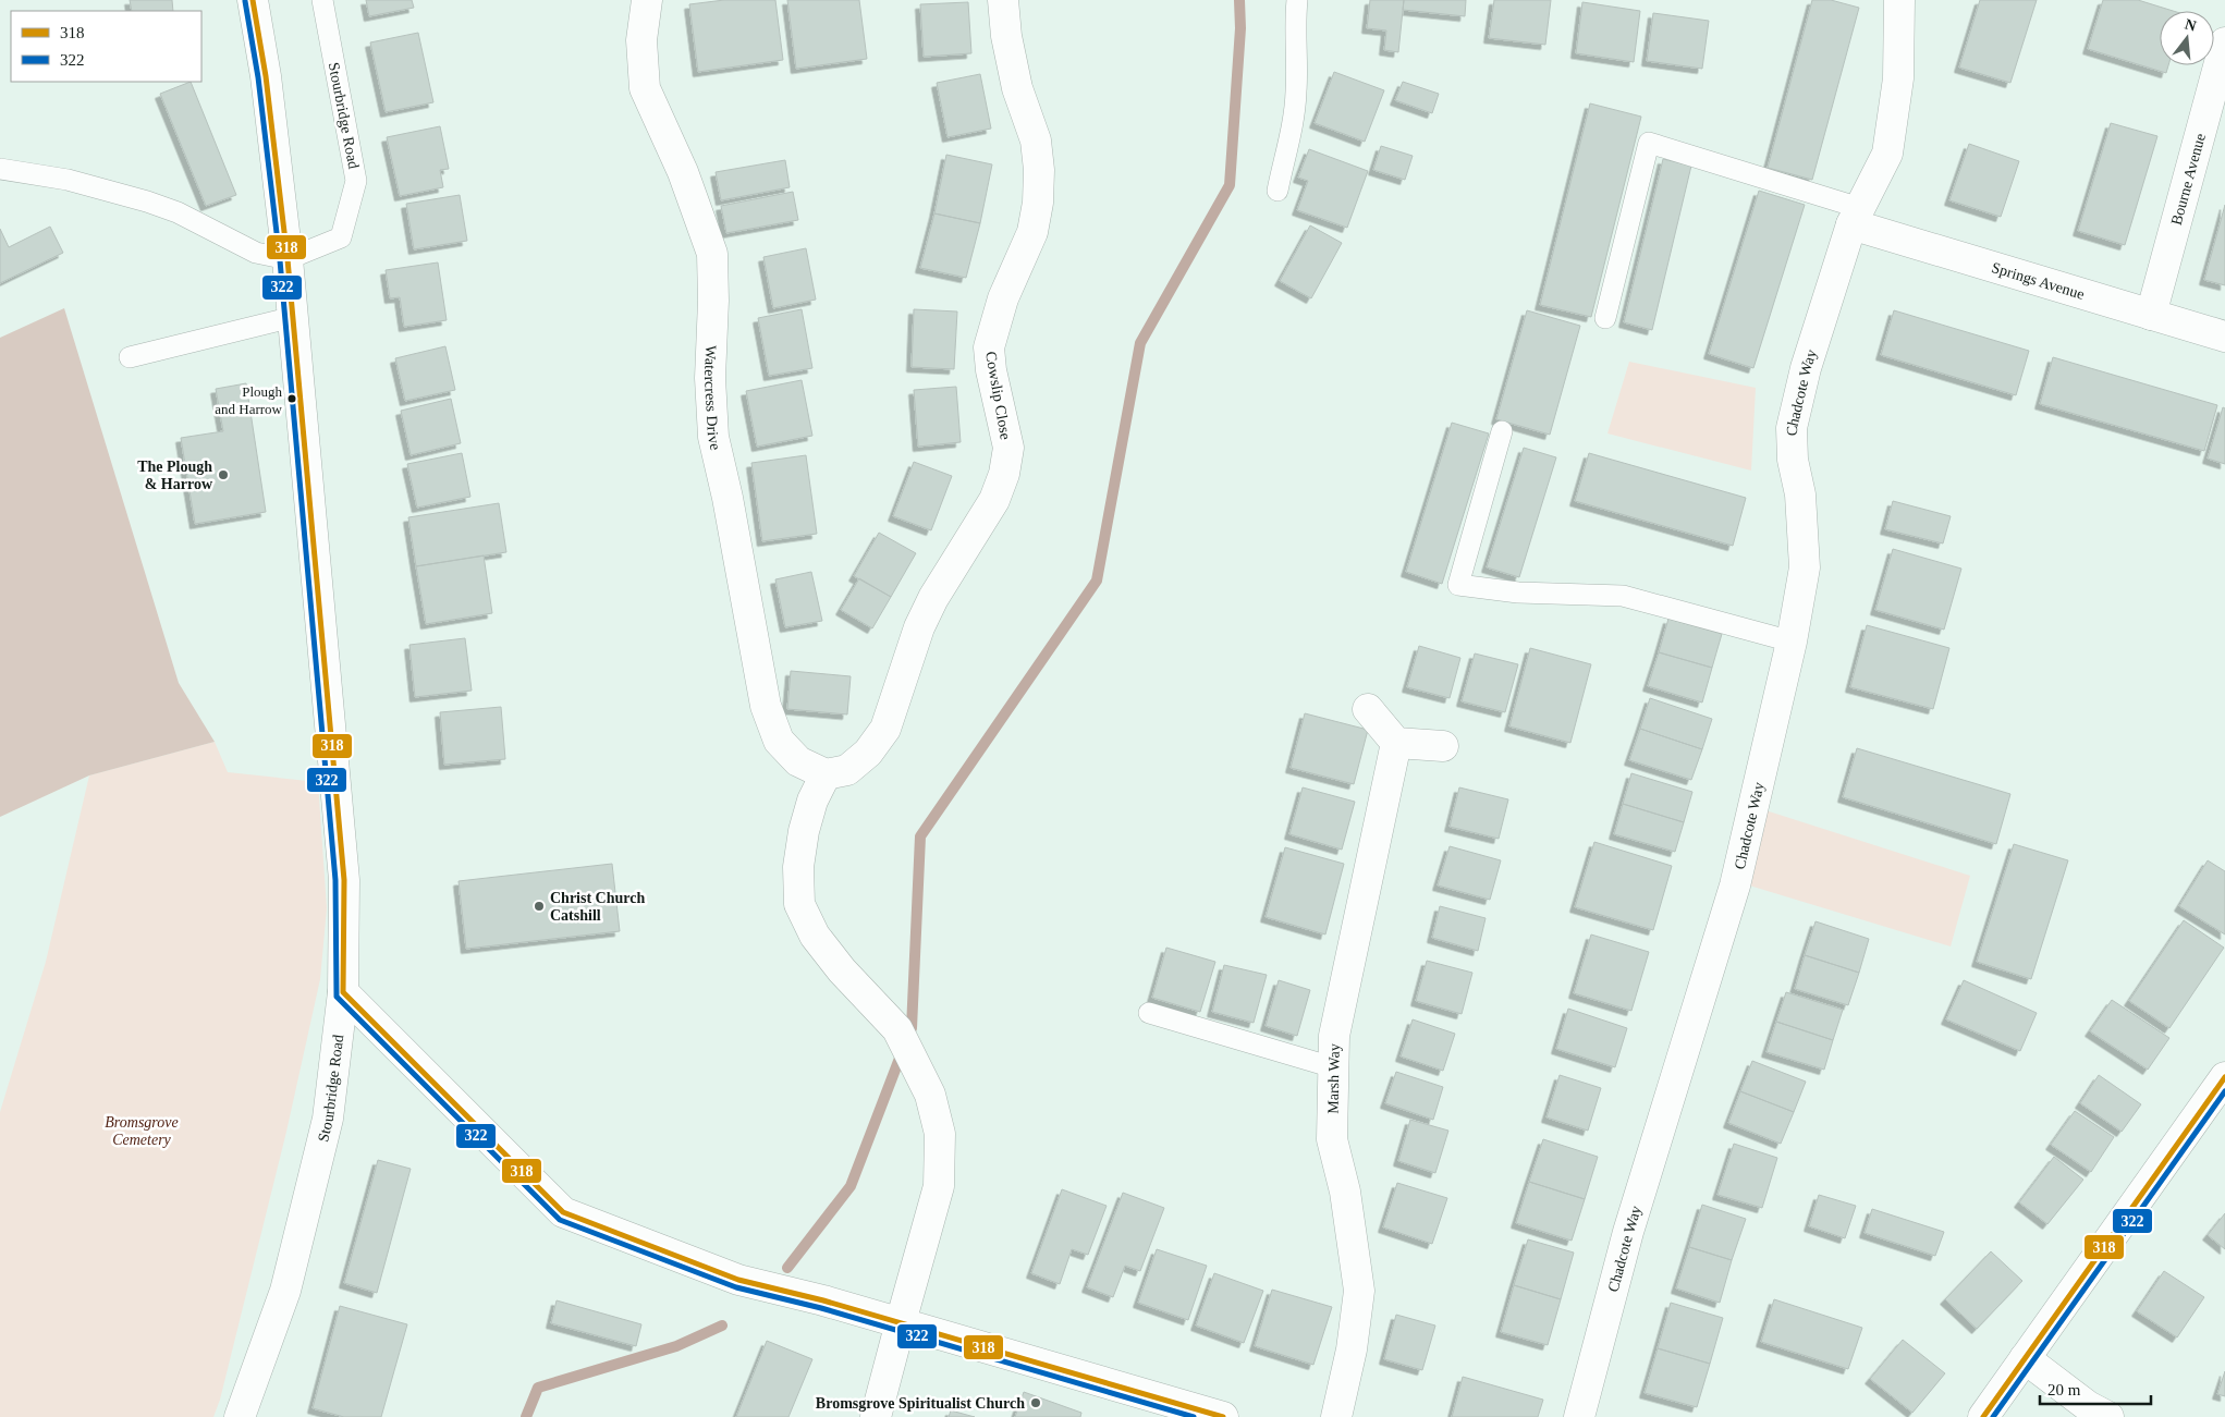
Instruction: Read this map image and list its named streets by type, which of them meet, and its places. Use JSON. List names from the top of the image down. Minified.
{"streets":{"street":["Stourbridge Road","Bourne Avenue","Springs Avenue","Chadcote Way","Cowslip Close","Watercress Drive","Marsh Way"]},"crossings":[["Bourne Avenue","Springs Avenue"],["Springs Avenue","Chadcote Way"],["Cowslip Close","Watercress Drive"]],"parks":["Bromsgrove Cemetery"],"places":["Plough and Harrow","The Plough & Harrow","Christ Church Catshill","Bromsgrove Spiritualist Church"],"lines":["transit line 318","transit line 322"],"legend":["318","322"],"scale_bar":"20 m","north":"top"}
